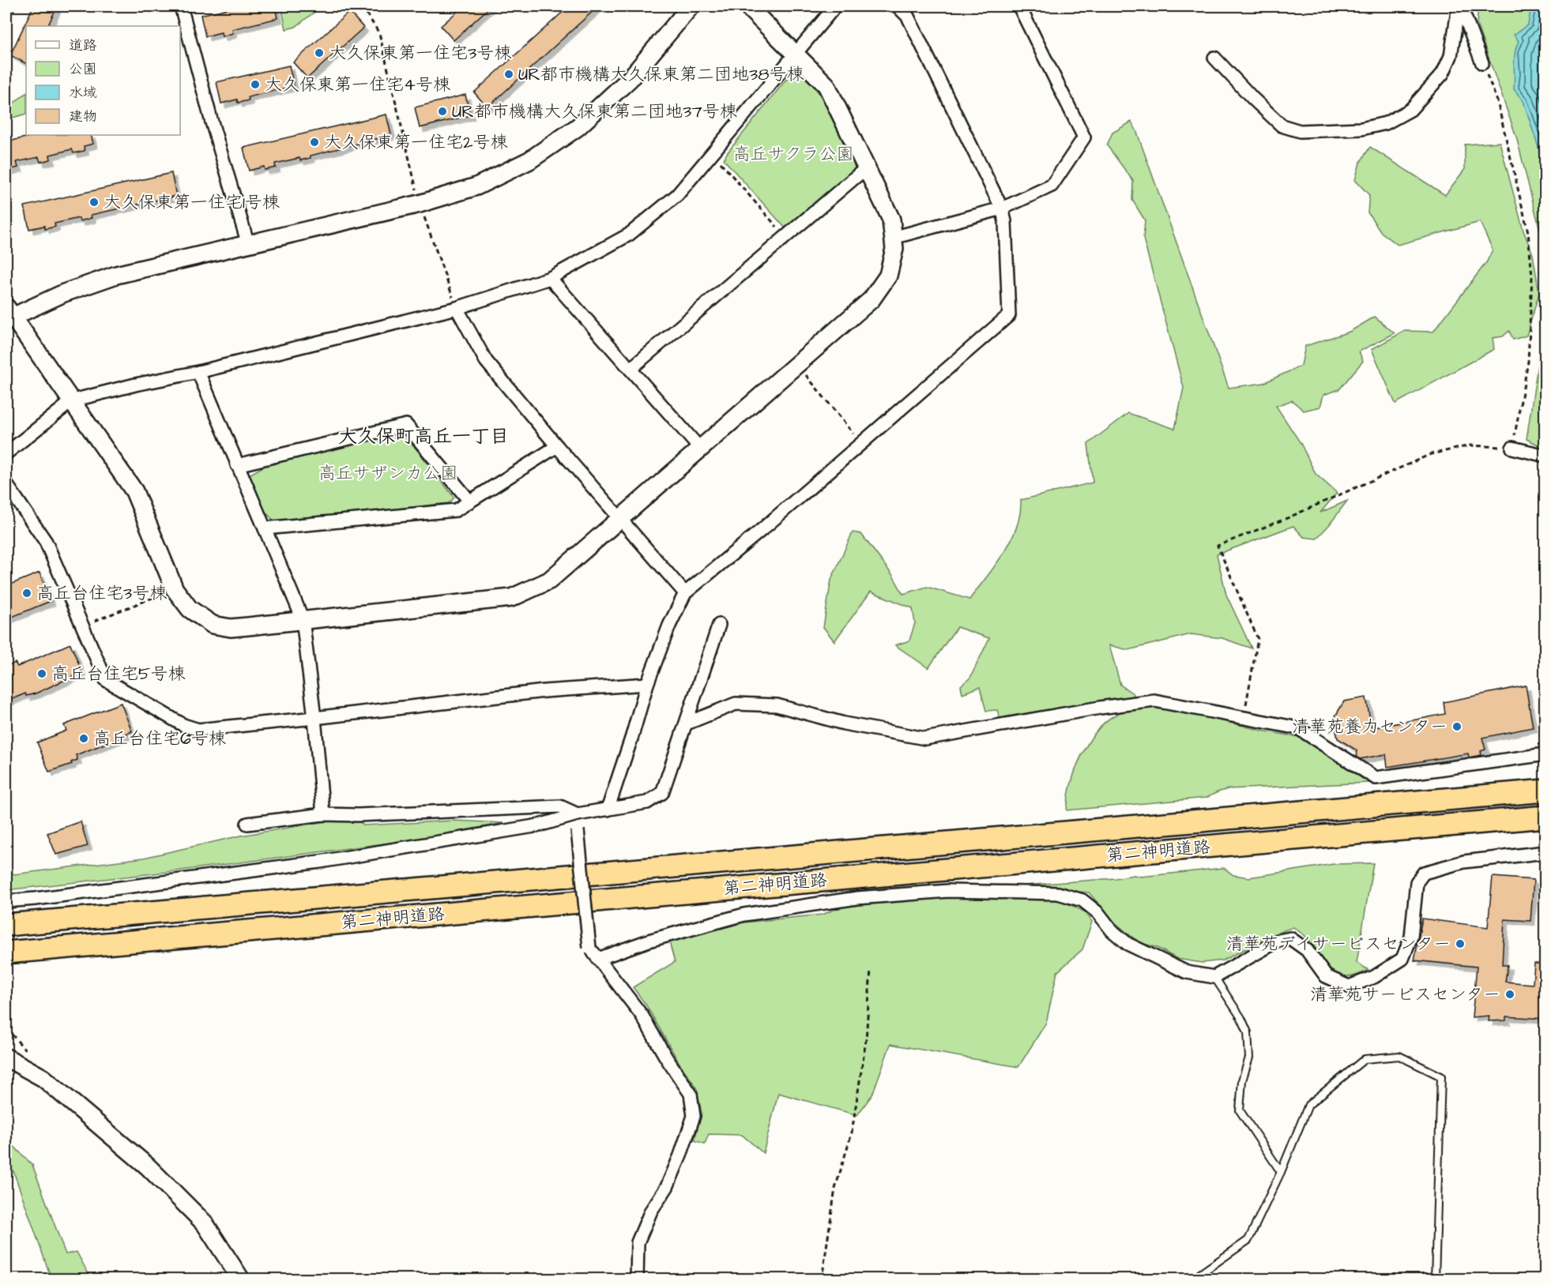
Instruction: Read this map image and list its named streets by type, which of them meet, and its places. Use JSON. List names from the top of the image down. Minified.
{"streets":{"highway":["第二神明道路"]},"districts":["大久保町高丘一丁目"],"parks":["高丘サクラ公園","高丘サザンカ公園"],"places":["大久保東第一住宅3号棟","UR都市機構大久保東第二団地38号棟","大久保東第一住宅4号棟","UR都市機構大久保東第二団地37号棟","大久保東第一住宅2号棟","大久保東第一住宅1号棟","高丘台住宅3号棟","高丘台住宅5号棟","清華苑養力センター","高丘台住宅6号棟","清華苑デイサービスセンター","清華苑サービスセンター"],"legend":["道路","公園","水域","建物"]}
